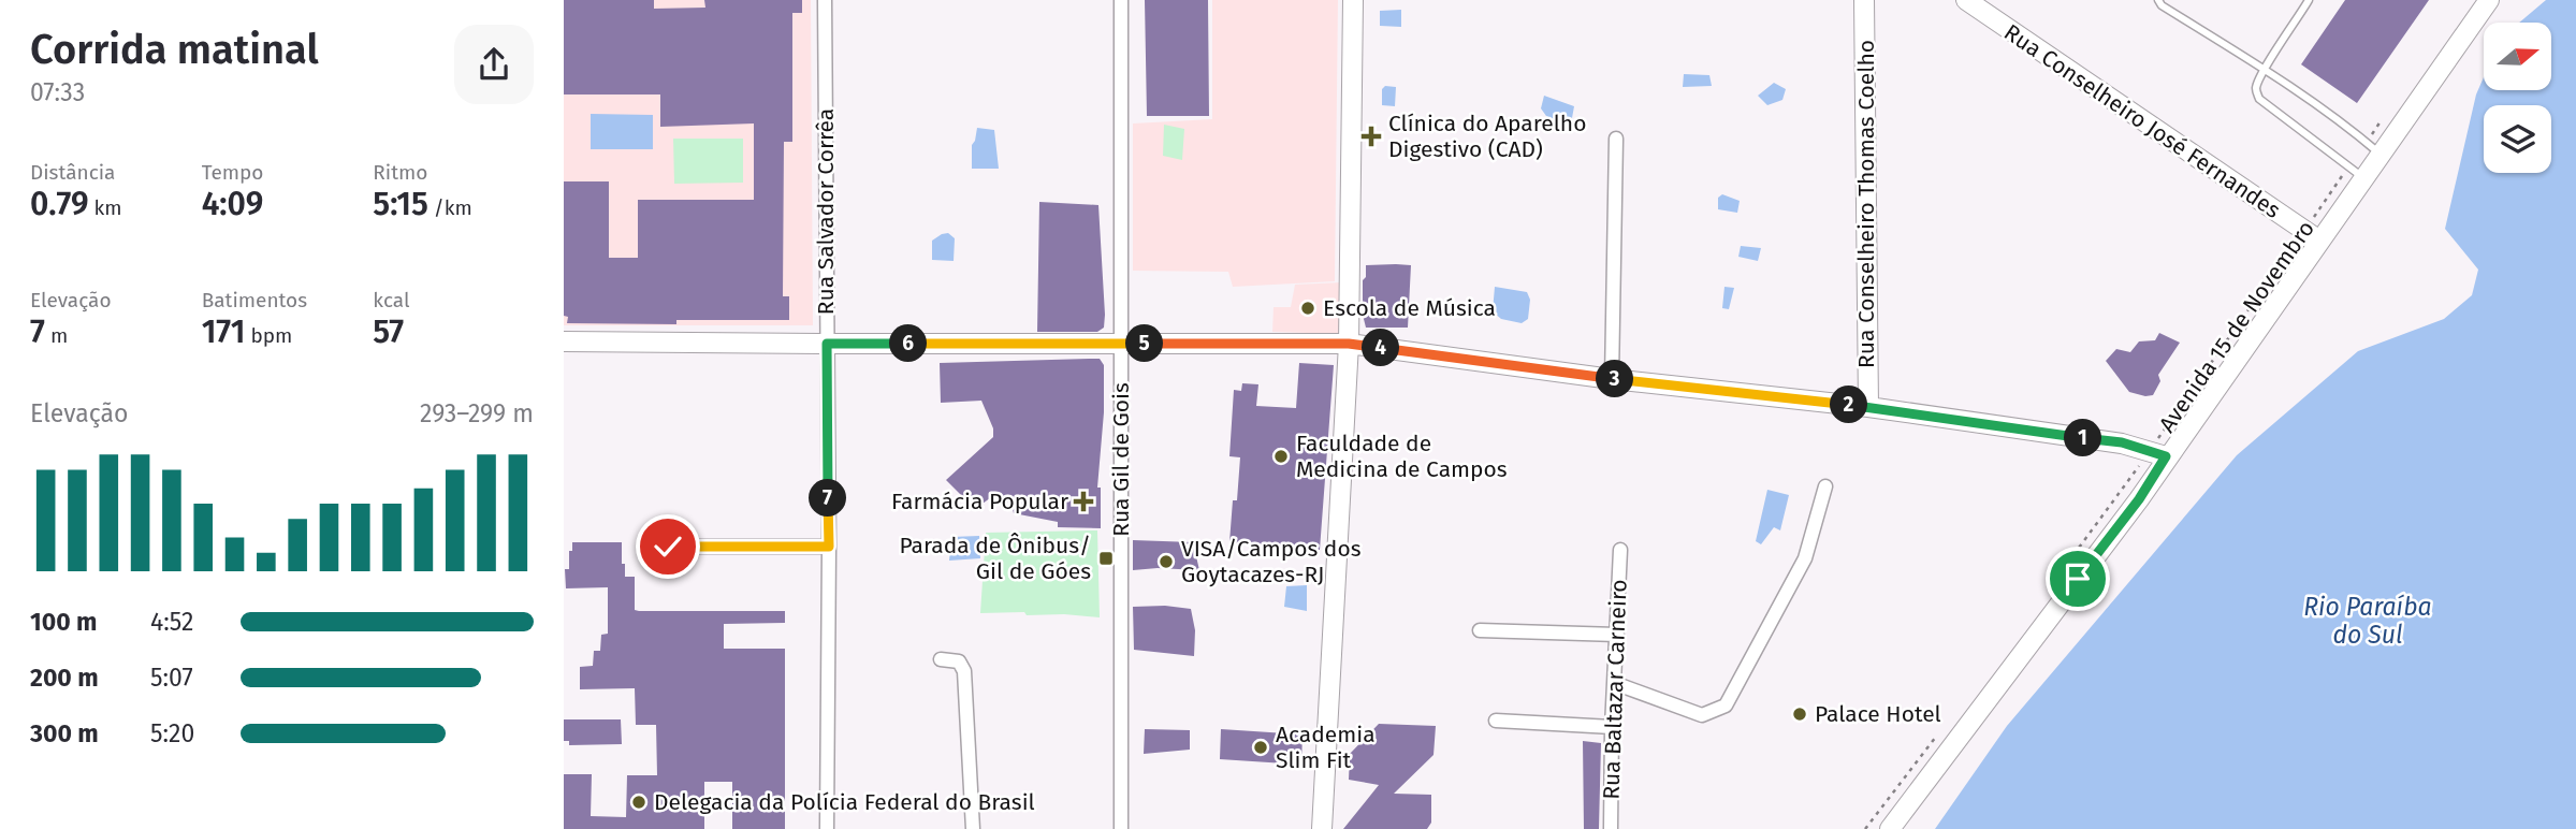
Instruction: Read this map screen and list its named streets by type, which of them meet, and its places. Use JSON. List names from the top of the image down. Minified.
{"streets":{"main road":["Rua Conselheiro José Fernandes","Rua Conselheiro Thomas Coelho","Avenida 15 de Novembro"],"street":["Rua Salvador Corrêa","Rua Gil de Gois","Rua Baltazar Carneiro"]},"crossings":[["Rua Conselheiro José Fernandes","Avenida 15 de Novembro"]],"water":["Rio Paraíba do Sul"],"places":{"health":["Clínica do Aparelho Digestivo (CAD)","Farmácia Popular"],"other":["Escola de Música","Faculdade de Medicina de Campos","VISA/Campos dos Goytacazes-RJ","Palace Hotel","Academia Slim Fit","Delegacia da Polícia Federal do Brasil"],"transit":["Parada de Ônibus/ Gil de Góes"]},"north":"right","page":{"heading":["Corrida matinal","07:33"],"stats":[["Distância","0.79 km"],["Tempo","4:09"],["Ritmo","5:15 /km"],["Elevação","7 m"],["Batimentos","171 bpm"],["kcal","57"]],"pins":["5","6","4","3","2","1","7"],"chart":["Elevação","293–299 m"],"list":[{"name":"100 m","note":"4:52"},{"name":"200 m","note":"5:07"},{"name":"300 m","note":"5:20"}]}}
